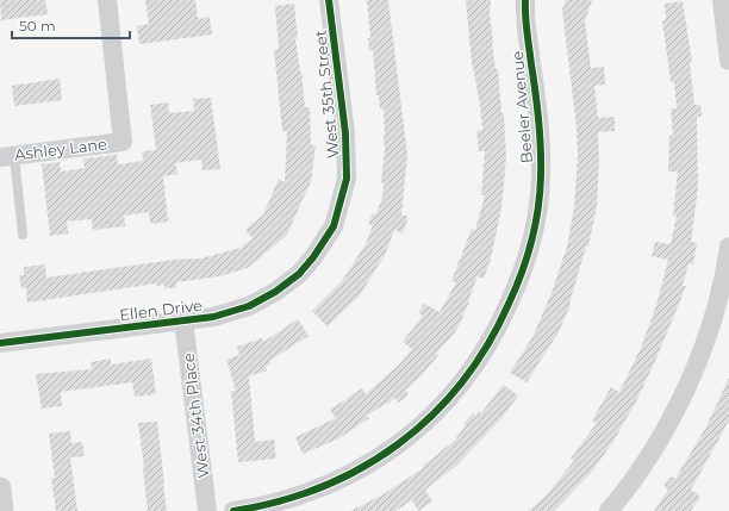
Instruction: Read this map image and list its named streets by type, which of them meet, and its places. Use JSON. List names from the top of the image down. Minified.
{"streets":{"street":["West 35th Street","Beeler Avenue","Ashley Lane","Ellen Drive","West 34th Place"]},"crossings":[["West 35th Street","Ellen Drive"],["Ellen Drive","West 34th Place"]],"scale_bar":"50 m"}
